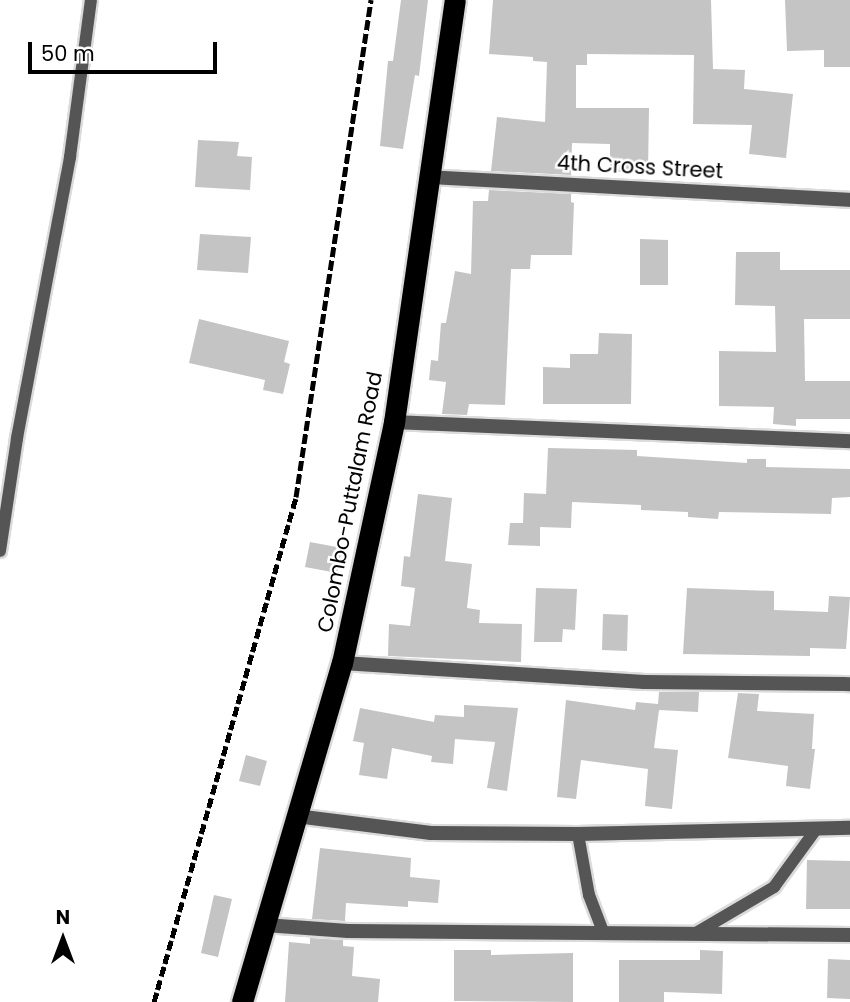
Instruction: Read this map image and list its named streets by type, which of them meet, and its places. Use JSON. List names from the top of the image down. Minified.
{"streets":{"highway":["Colombo-Puttalam Road"],"street":["4th Cross Street"]},"crossings":[["4th Cross Street","Colombo-Puttalam Road"]],"scale_bar":"50 m","north":"top"}
